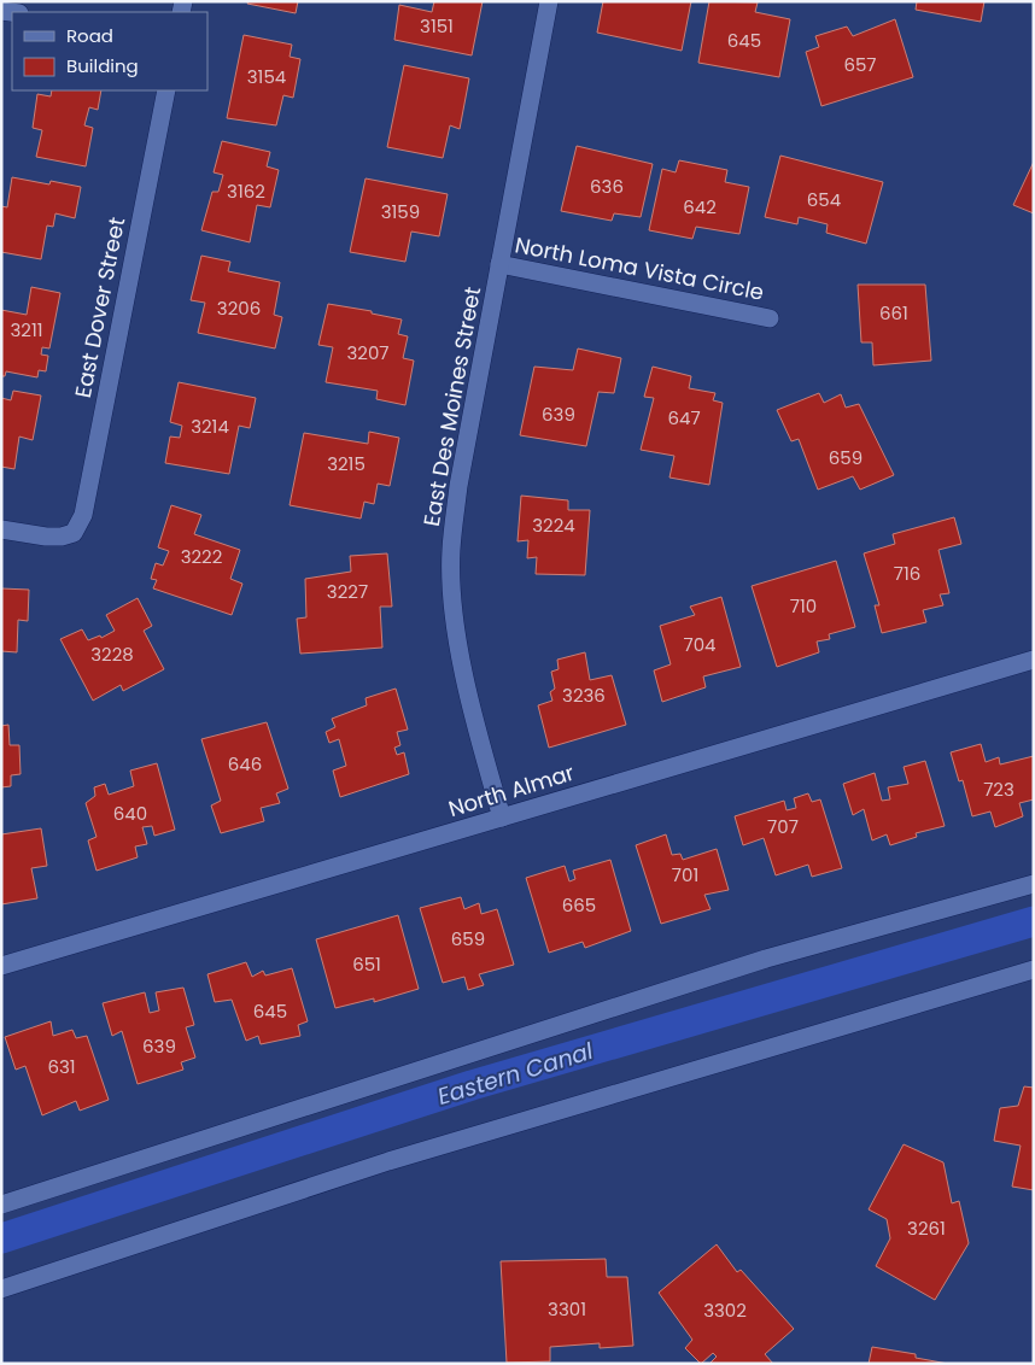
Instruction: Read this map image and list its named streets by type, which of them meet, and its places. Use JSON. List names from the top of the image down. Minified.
{"streets":{"street":["North Loma Vista Circle","East Dover Street","East Des Moines Street","North Almar"]},"crossings":[["North Loma Vista Circle","East Des Moines Street"],["East Des Moines Street","North Almar"]],"water":["Eastern Canal"],"house_numbers":["3151","645","657","3154","636","3162","654","642","3159","3206","661","3211","3207","639","647","3214","659","3215","3224","3222","716","3227","710","704","3228","3236","646","723","640","707","701","665","659","651","645","639","631","3261","3301","3302"],"legend":["Road","Building"]}
